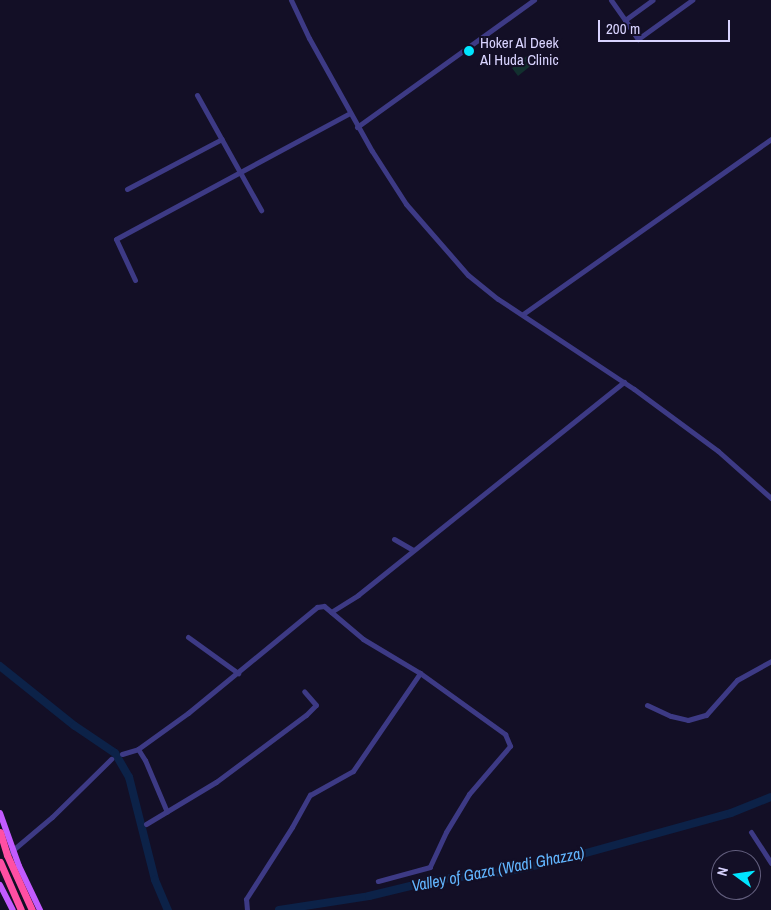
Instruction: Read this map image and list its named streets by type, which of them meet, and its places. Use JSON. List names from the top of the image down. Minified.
{"water":["Valley of Gaza (Wadi Ghazza)"],"places":["Hoker Al Deek Al Huda Clinic"],"scale_bar":"200 m","north":"left"}
